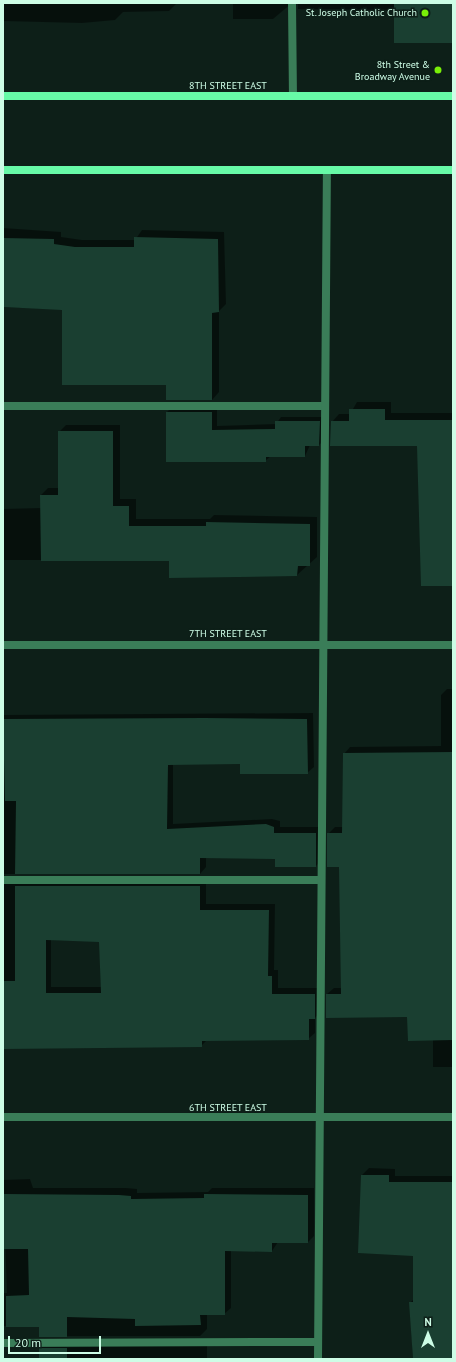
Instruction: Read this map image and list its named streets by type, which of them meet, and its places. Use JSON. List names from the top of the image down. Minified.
{"streets":{"main road":["8TH STREET EAST"],"street":["7TH STREET EAST","6TH STREET EAST"]},"places":["St. Joseph Catholic Church","8th Street & Broadway Avenue"],"scale_bar":"20 m","north":"top"}
